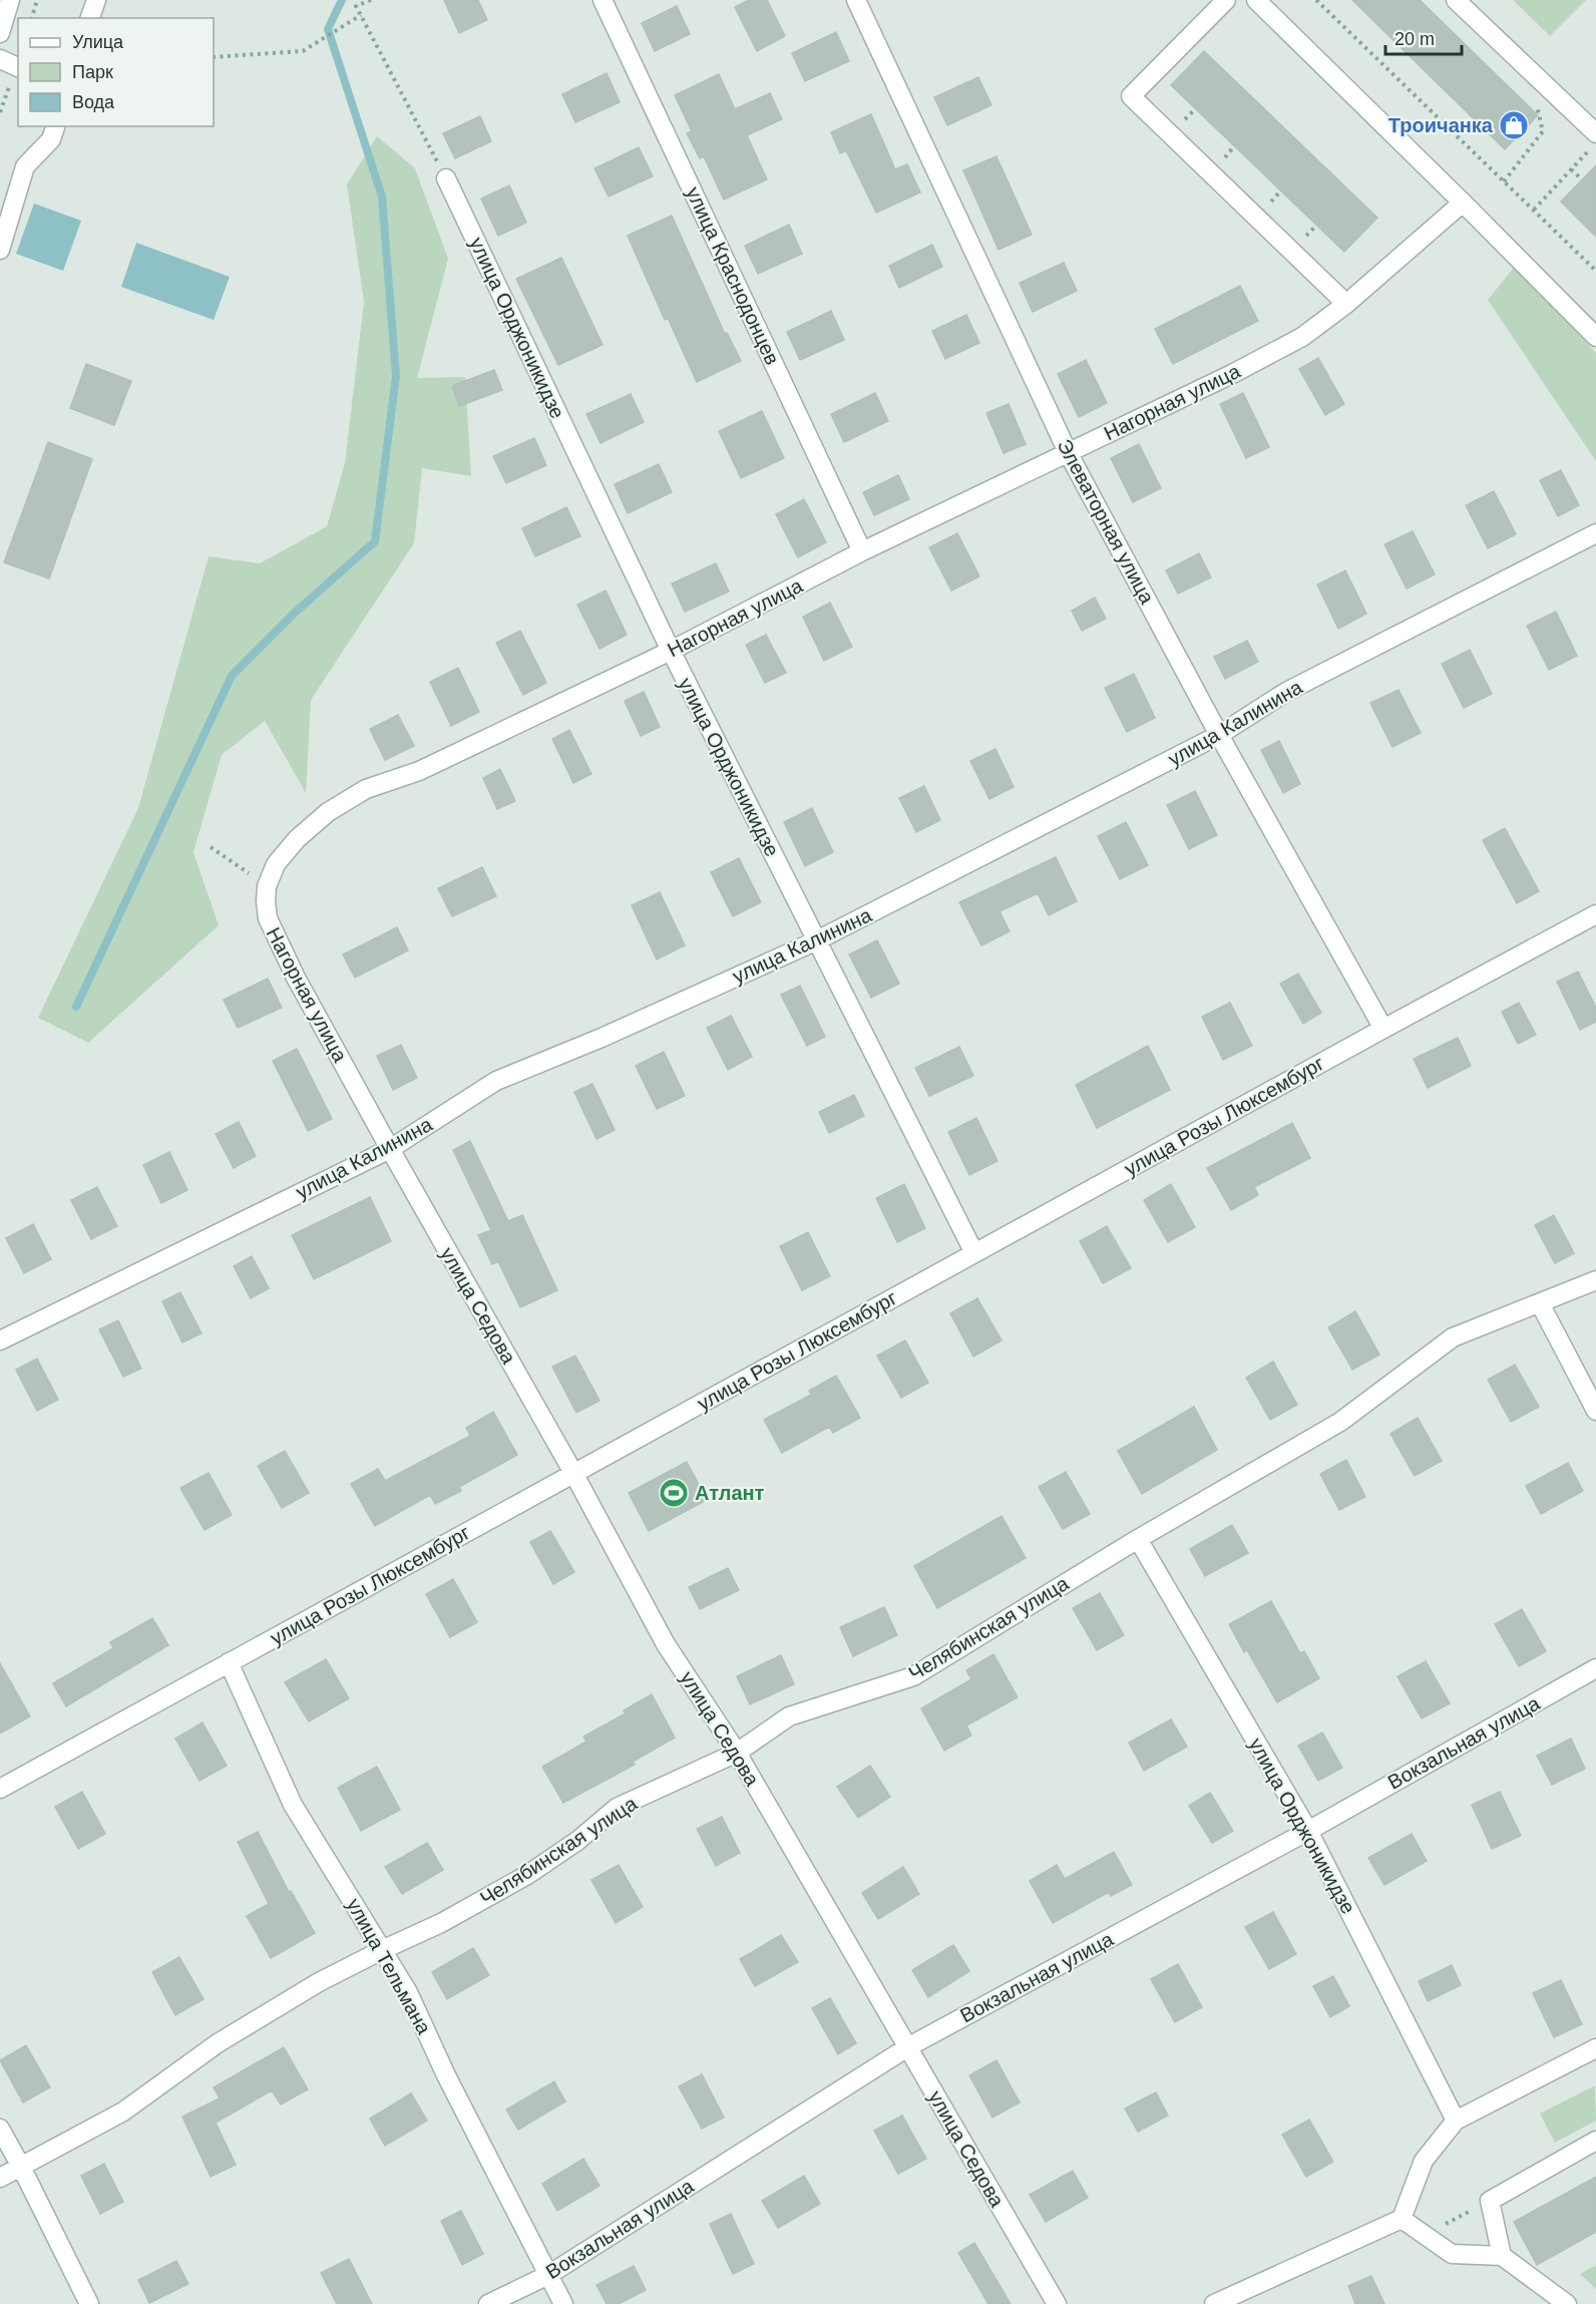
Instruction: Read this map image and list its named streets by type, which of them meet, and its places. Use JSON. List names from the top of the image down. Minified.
{"streets":{"street":["улица Краснодонцев","улица Орджоникидзе","Нагорная улица","Элеваторная улица","улица Калинина","улица Розы Люксембург","улица Седова","Челябинская улица","Вокзальная улица","улица Тельмана"]},"crossings":[["улица Краснодонцев","Нагорная улица"],["улица Орджоникидзе","Нагорная улица"],["улица Орджоникидзе","улица Калинина"],["улица Орджоникидзе","улица Розы Люксембург"],["улица Орджоникидзе","Челябинская улица"],["улица Орджоникидзе","Вокзальная улица"],["Нагорная улица","Элеваторная улица"],["Нагорная улица","улица Калинина"],["Нагорная улица","улица Седова"],["Элеваторная улица","улица Калинина"],["Элеваторная улица","улица Розы Люксембург"],["улица Калинина","улица Седова"],["улица Розы Люксембург","улица Седова"],["улица Розы Люксембург","улица Тельмана"],["улица Седова","Челябинская улица"],["улица Седова","Вокзальная улица"],["Челябинская улица","улица Тельмана"],["Вокзальная улица","улица Тельмана"]],"places":{"shop":["Троичанка"],"sports":["Атлант"]},"legend":["Улица","Парк","Вода"],"scale_bar":"20 m"}
